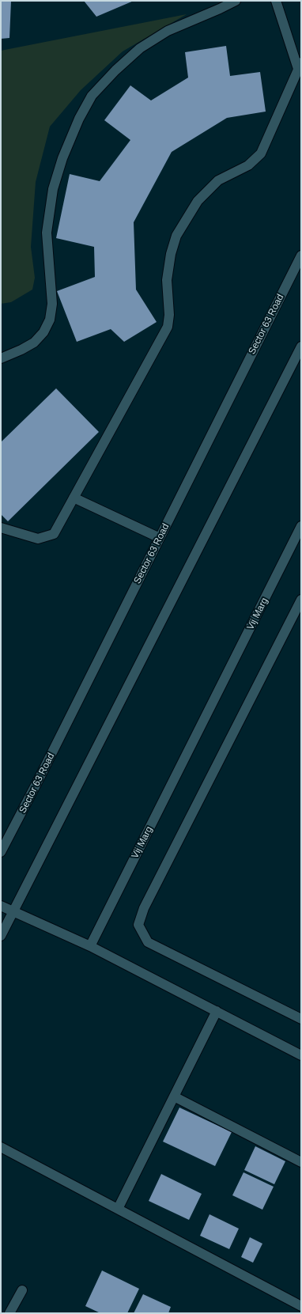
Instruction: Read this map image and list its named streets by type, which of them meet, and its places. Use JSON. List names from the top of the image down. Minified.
{"streets":{"street":["Sector 63 Road","Vij Marg"]}}
